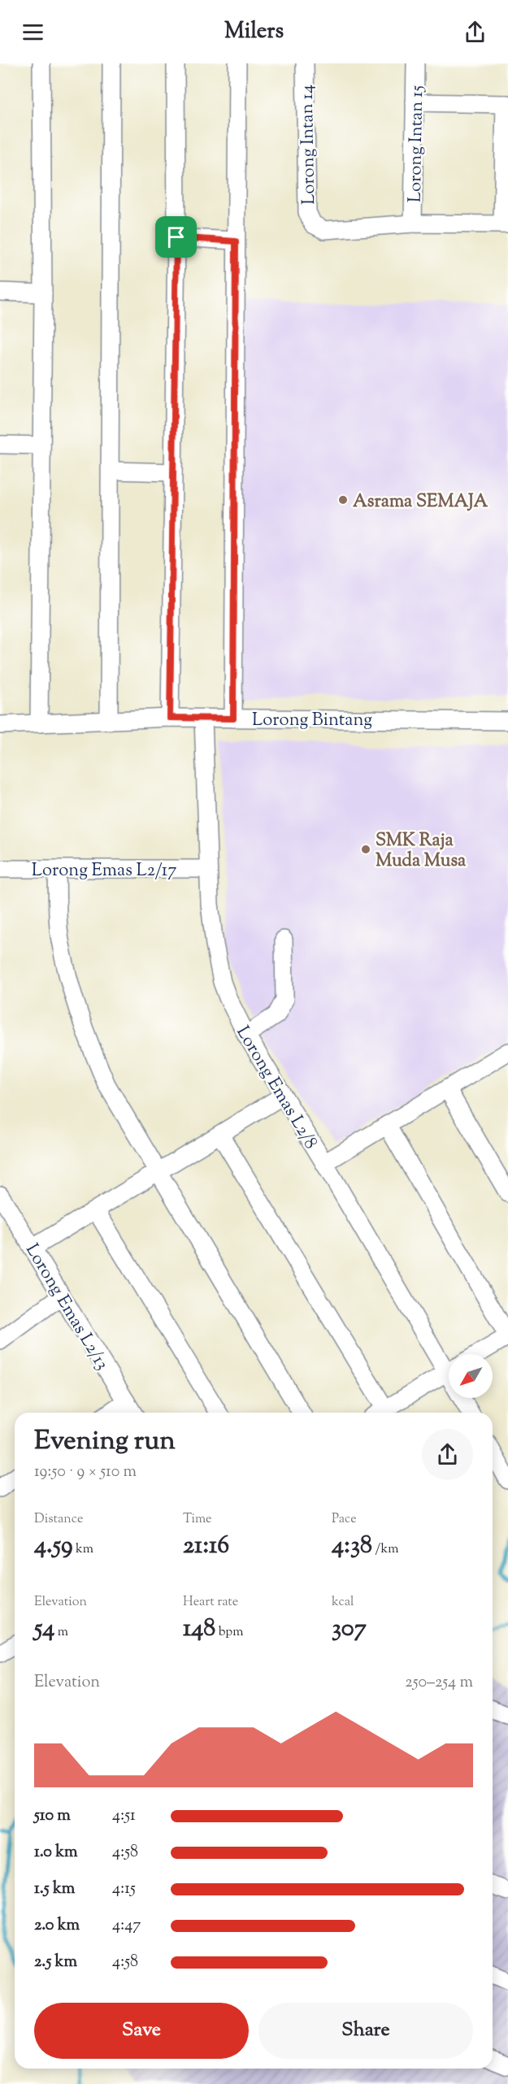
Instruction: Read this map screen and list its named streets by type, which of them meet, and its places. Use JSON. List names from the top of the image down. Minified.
{"streets":{"street":["Lorong Intan 15","Lorong Intan 14","Lorong Bintang","Lorong Emas L2/17","Lorong Emas L2/8","Lorong Emas L2/13"]},"crossings":[["Lorong Intan 15","Lorong Intan 14"],["Lorong Bintang","Lorong Emas L2/8"],["Lorong Emas L2/17","Lorong Emas L2/8"]],"places":["Asrama SEMAJA","SMK Raja Muda Musa"],"north":"bottom left","page":{"header":"Milers","heading":["Evening run","19:50 · 9 × 510 m"],"stats":[["Distance","4.59 km"],["Time","21:16"],["Pace","4:38 /km"],["Elevation","54 m"],["Heart rate","148 bpm"],["kcal","307"]],"chart":["Elevation","250–254 m"],"list":[{"name":"510 m","note":"4:51"},{"name":"1.0 km","note":"4:58"},{"name":"1.5 km","note":"4:15"},{"name":"2.0 km","note":"4:47"},{"name":"2.5 km","note":"4:58"}],"buttons":["Save","Share"]}}
